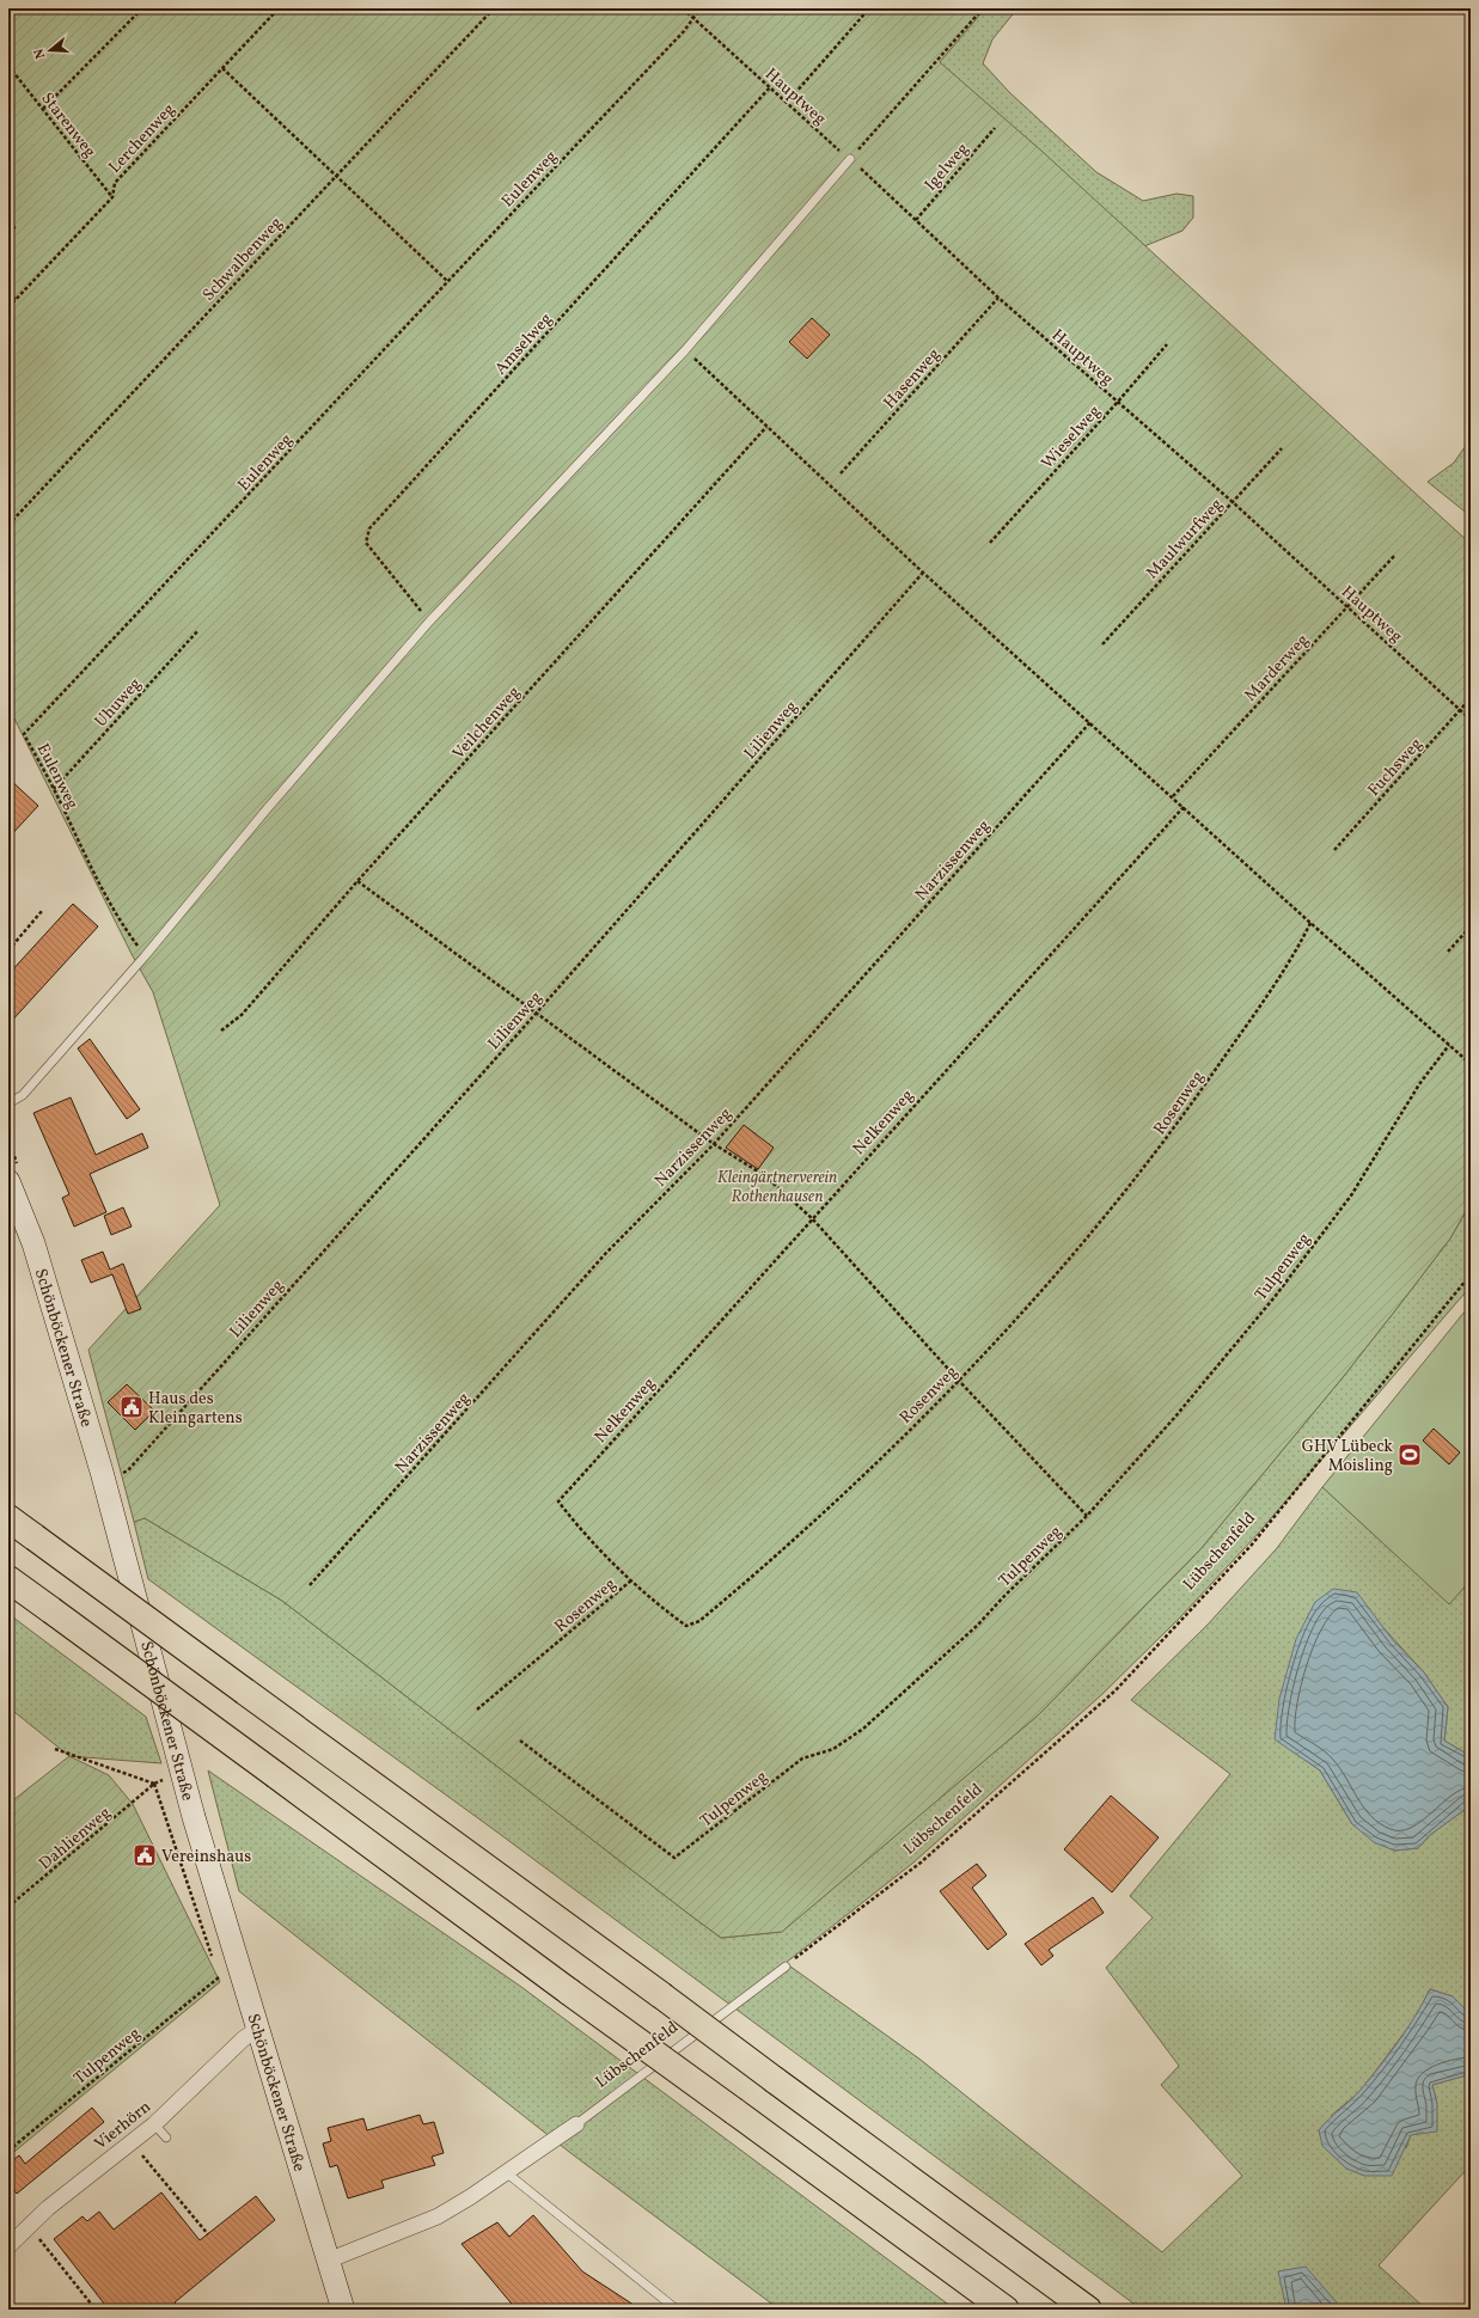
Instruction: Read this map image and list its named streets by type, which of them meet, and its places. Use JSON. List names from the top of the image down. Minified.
{"streets":{"main road":["Schönböckener Straße"],"street":["Lübschenfeld","Vierhörn"],"path":["Hauptweg","Starenweg","Lerchenweg","Igelweg","Eulenweg","Schwalbenweg","Amselweg","Hasenweg","Wieselweg","Maulwurfweg","Marderweg","Uhuweg","Veilchenweg","Lilienweg","Fuchsweg","Narzissenweg","Rosenweg","Nelkenweg","Tulpenweg","Dahlienweg"]},"crossings":[["Hauptweg","Igelweg"],["Hauptweg","Eulenweg"],["Hauptweg","Amselweg"],["Hauptweg","Hasenweg"],["Hauptweg","Wieselweg"],["Hauptweg","Maulwurfweg"],["Hauptweg","Marderweg"],["Hauptweg","Fuchsweg"],["Starenweg","Lerchenweg"],["Eulenweg","Uhuweg"],["Rosenweg","Nelkenweg"],["Schönböckener Straße","Lübschenfeld"],["Schönböckener Straße","Vierhörn"]],"parks":["Kleingärtnerverein Rothenhausen"],"places":{"public building":["Haus des Kleingartens","Vereinshaus"],"sports":["GHV Lübeck Moisling"]},"north":"left"}
